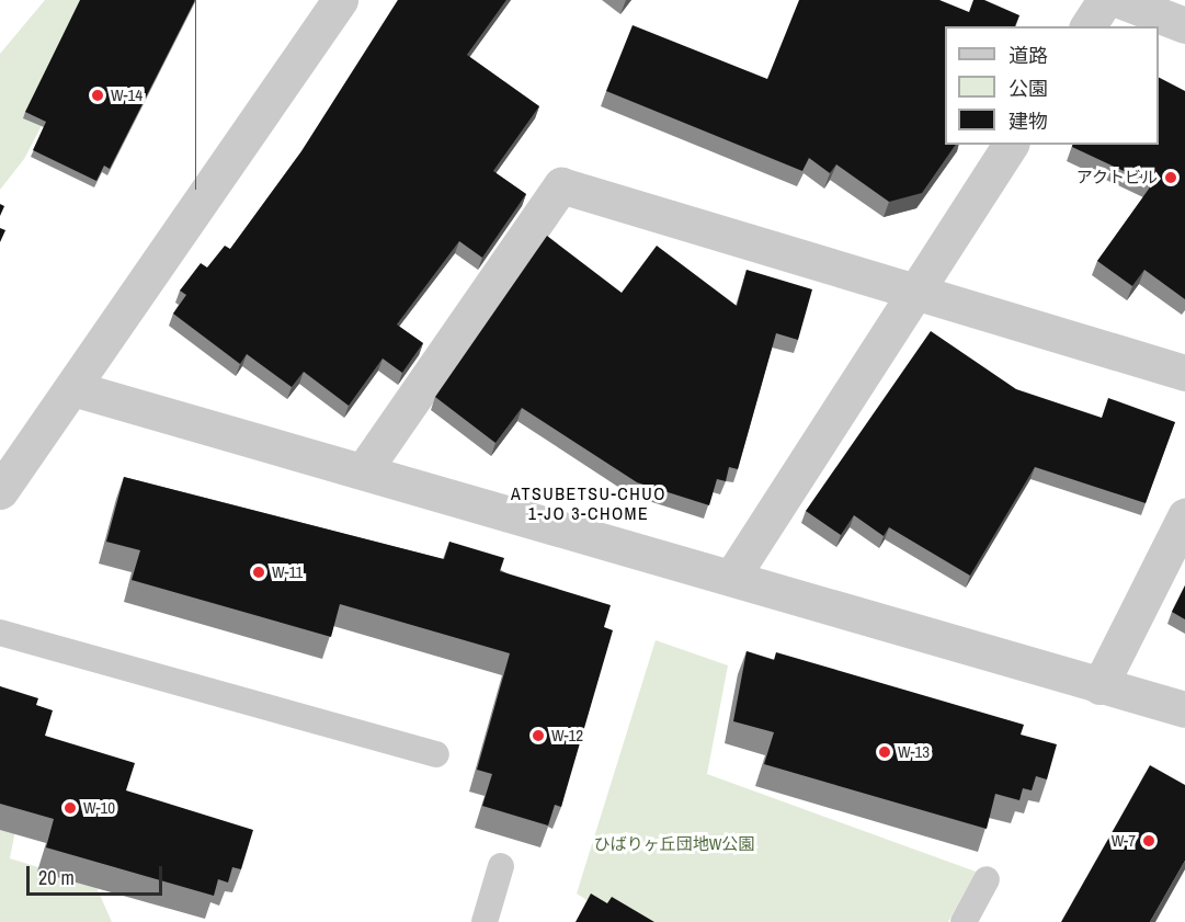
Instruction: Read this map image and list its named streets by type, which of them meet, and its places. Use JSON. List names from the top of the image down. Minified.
{"districts":["ATSUBETSU-CHUO 1-JO 3-CHOME"],"parks":["ひばりヶ丘団地W公園"],"places":["W-14","アクトビル","W-11","W-12","W-13","W-10","W-7"],"legend":["道路","公園","建物"],"scale_bar":"20 m"}
